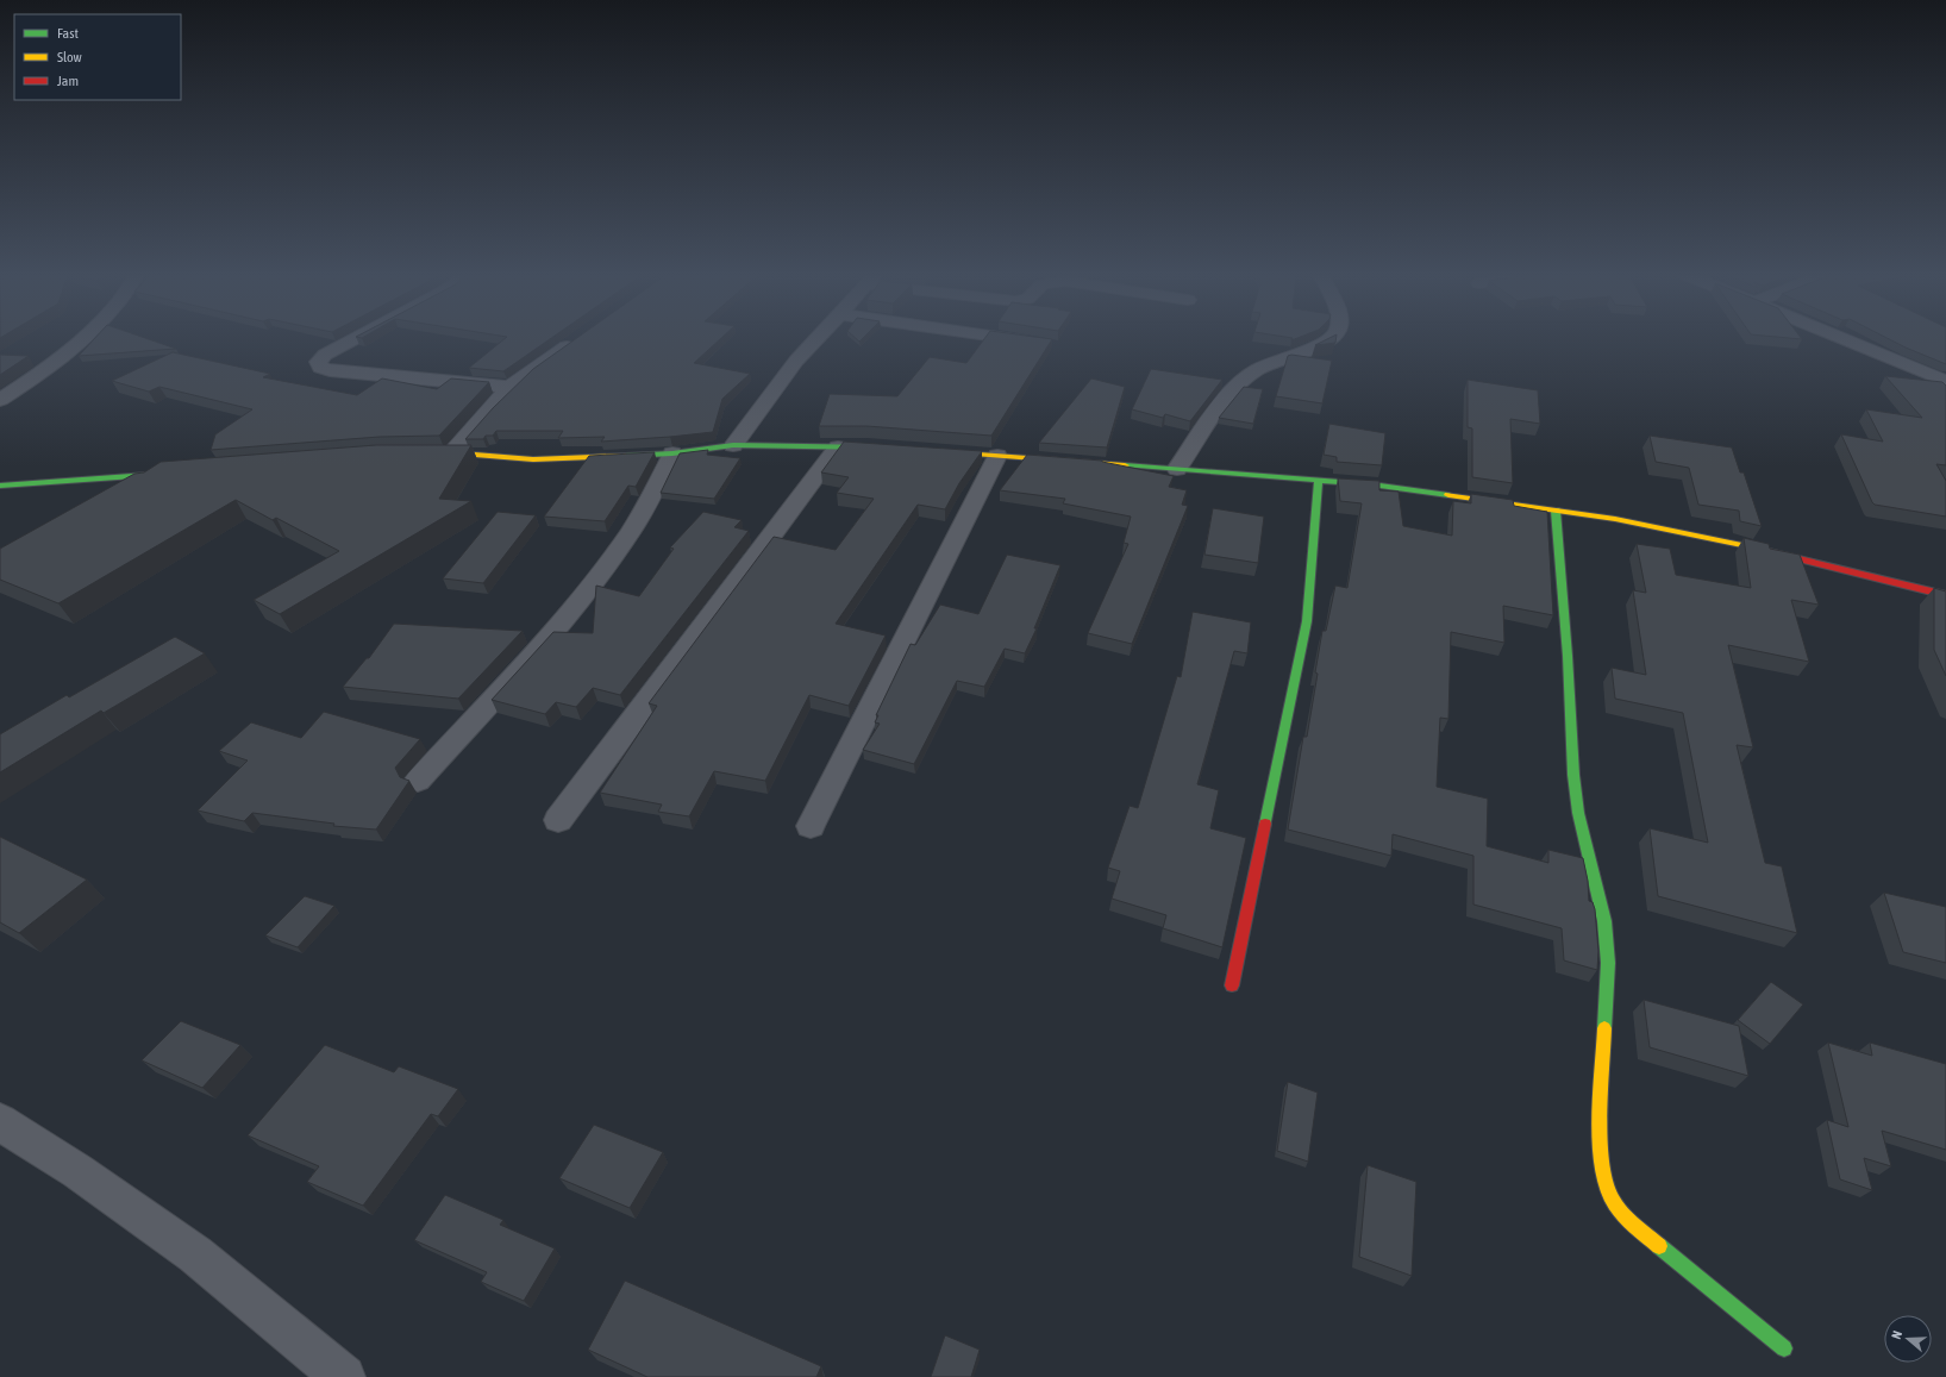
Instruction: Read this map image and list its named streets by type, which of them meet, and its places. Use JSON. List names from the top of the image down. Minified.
{"legend":["Fast","Slow","Jam"],"north":"left"}
